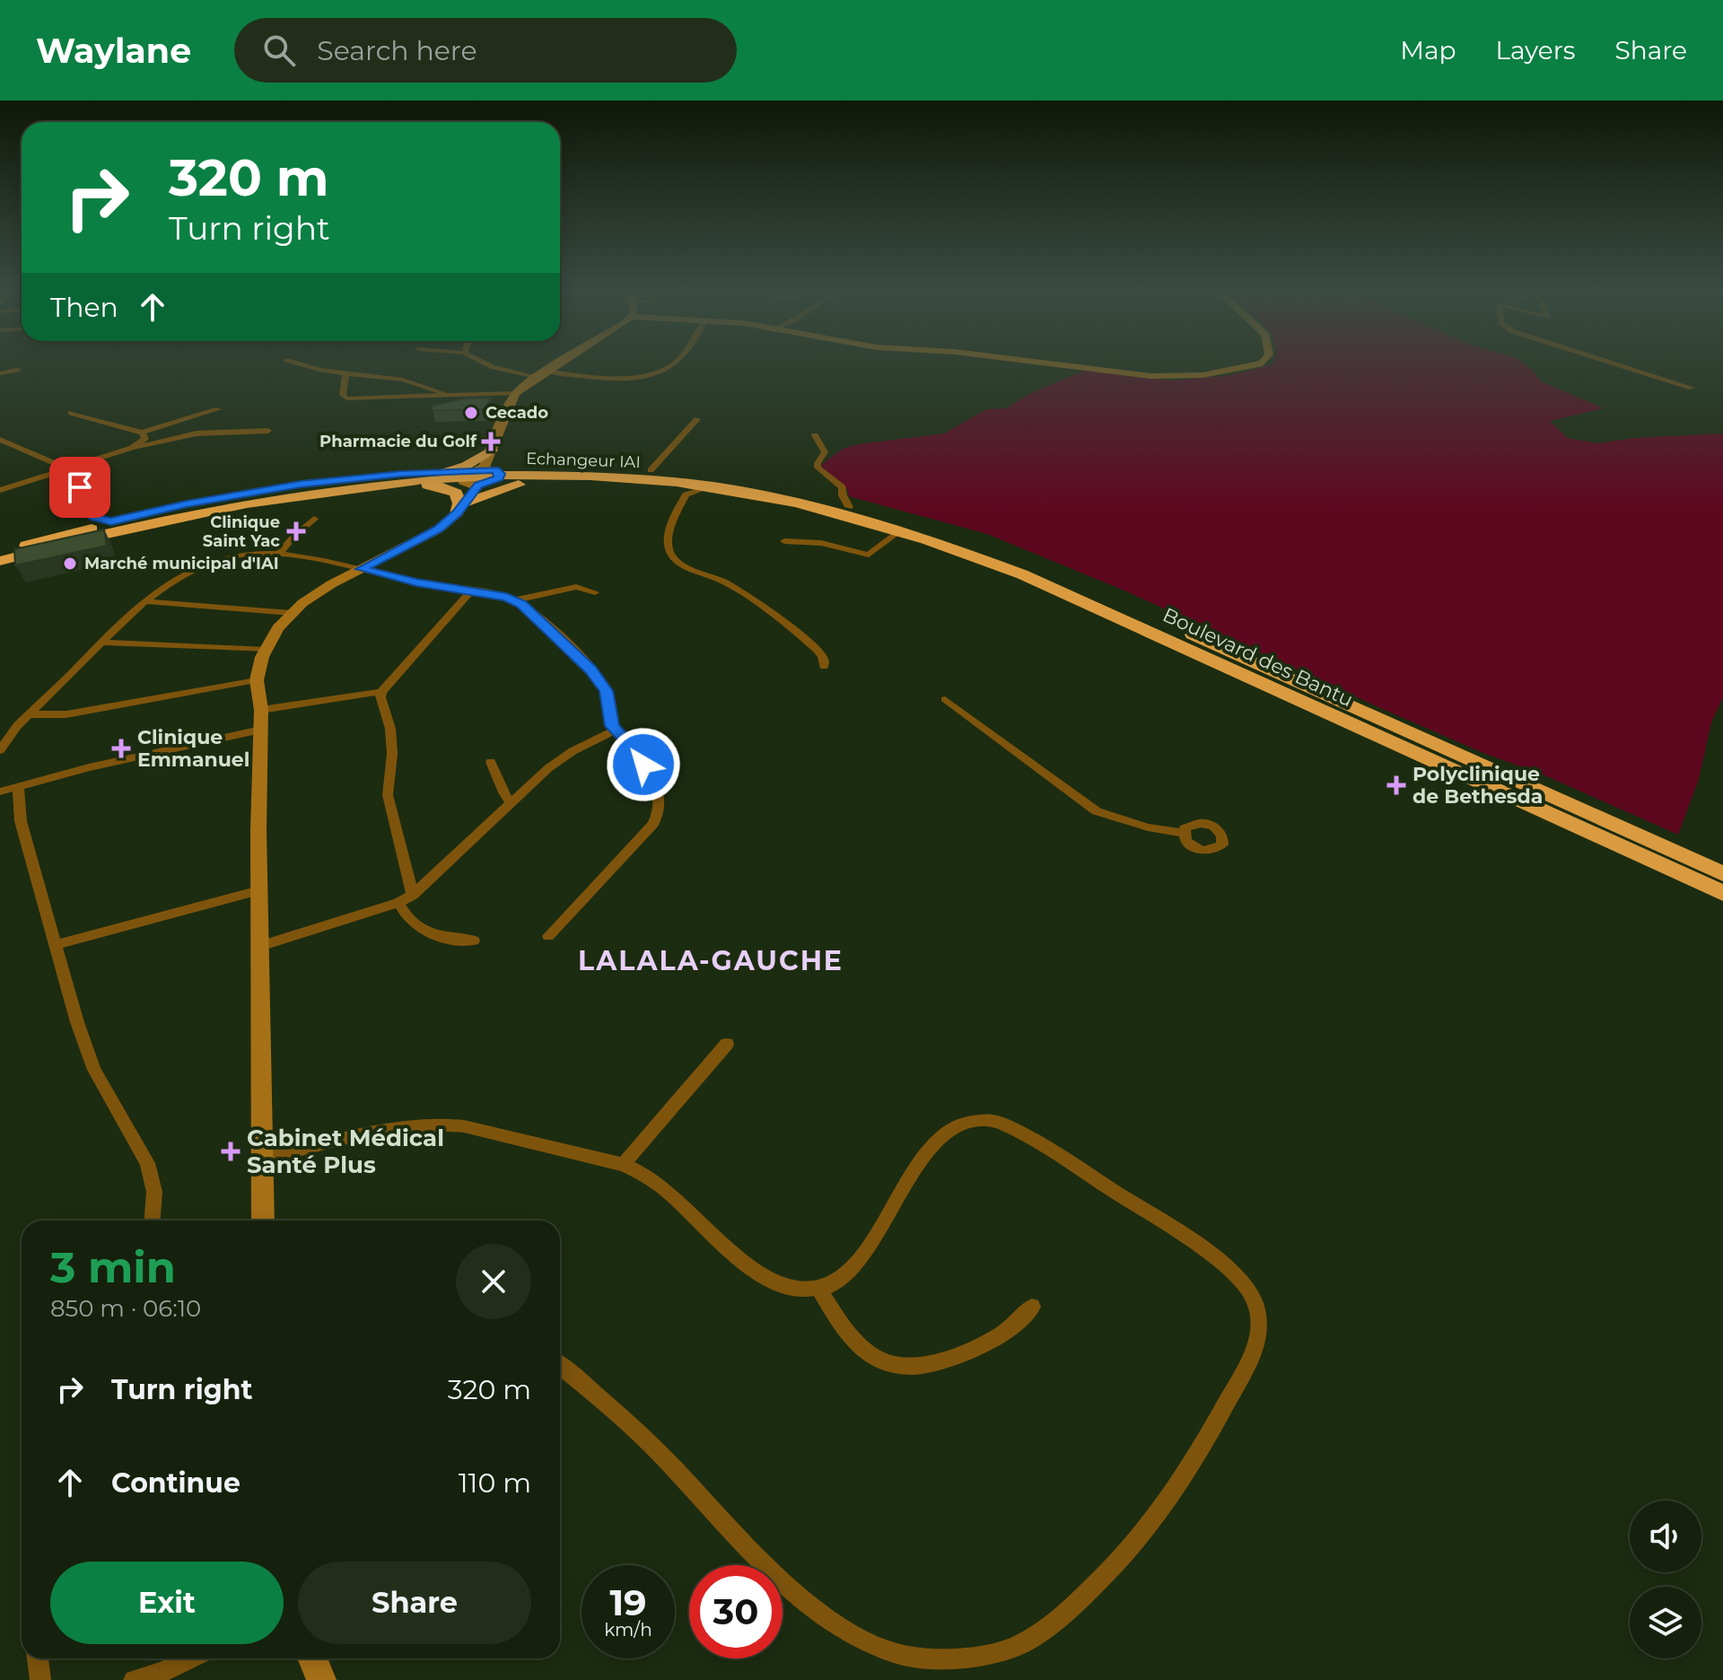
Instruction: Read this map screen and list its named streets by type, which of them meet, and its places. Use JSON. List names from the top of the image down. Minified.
{"streets":{"highway":["Echangeur IAI","Boulevard des Bantu"]},"crossings":[["Echangeur IAI","Boulevard des Bantu"]],"districts":["LALALA-GAUCHE"],"places":{"other":["Cecado","Marché municipal d'IAI"],"health":["Pharmacie du Golf","Clinique Saint Yac","Clinique Emmanuel","Polyclinique de Bethesda","Cabinet Médical Santé Plus"]},"page":{"header":"Waylane","search":"Search here","nav":["Map","Layers","Share"],"turn":["320 m","Turn right"],"then":"Then","heading":["3 min","850 m · 06:10"],"list":[{"name":"Turn right","value":"320 m"},{"name":"Continue","value":"110 m"}],"buttons":["Exit","Share"],"speed":"19 km/h","limit":"30"}}
